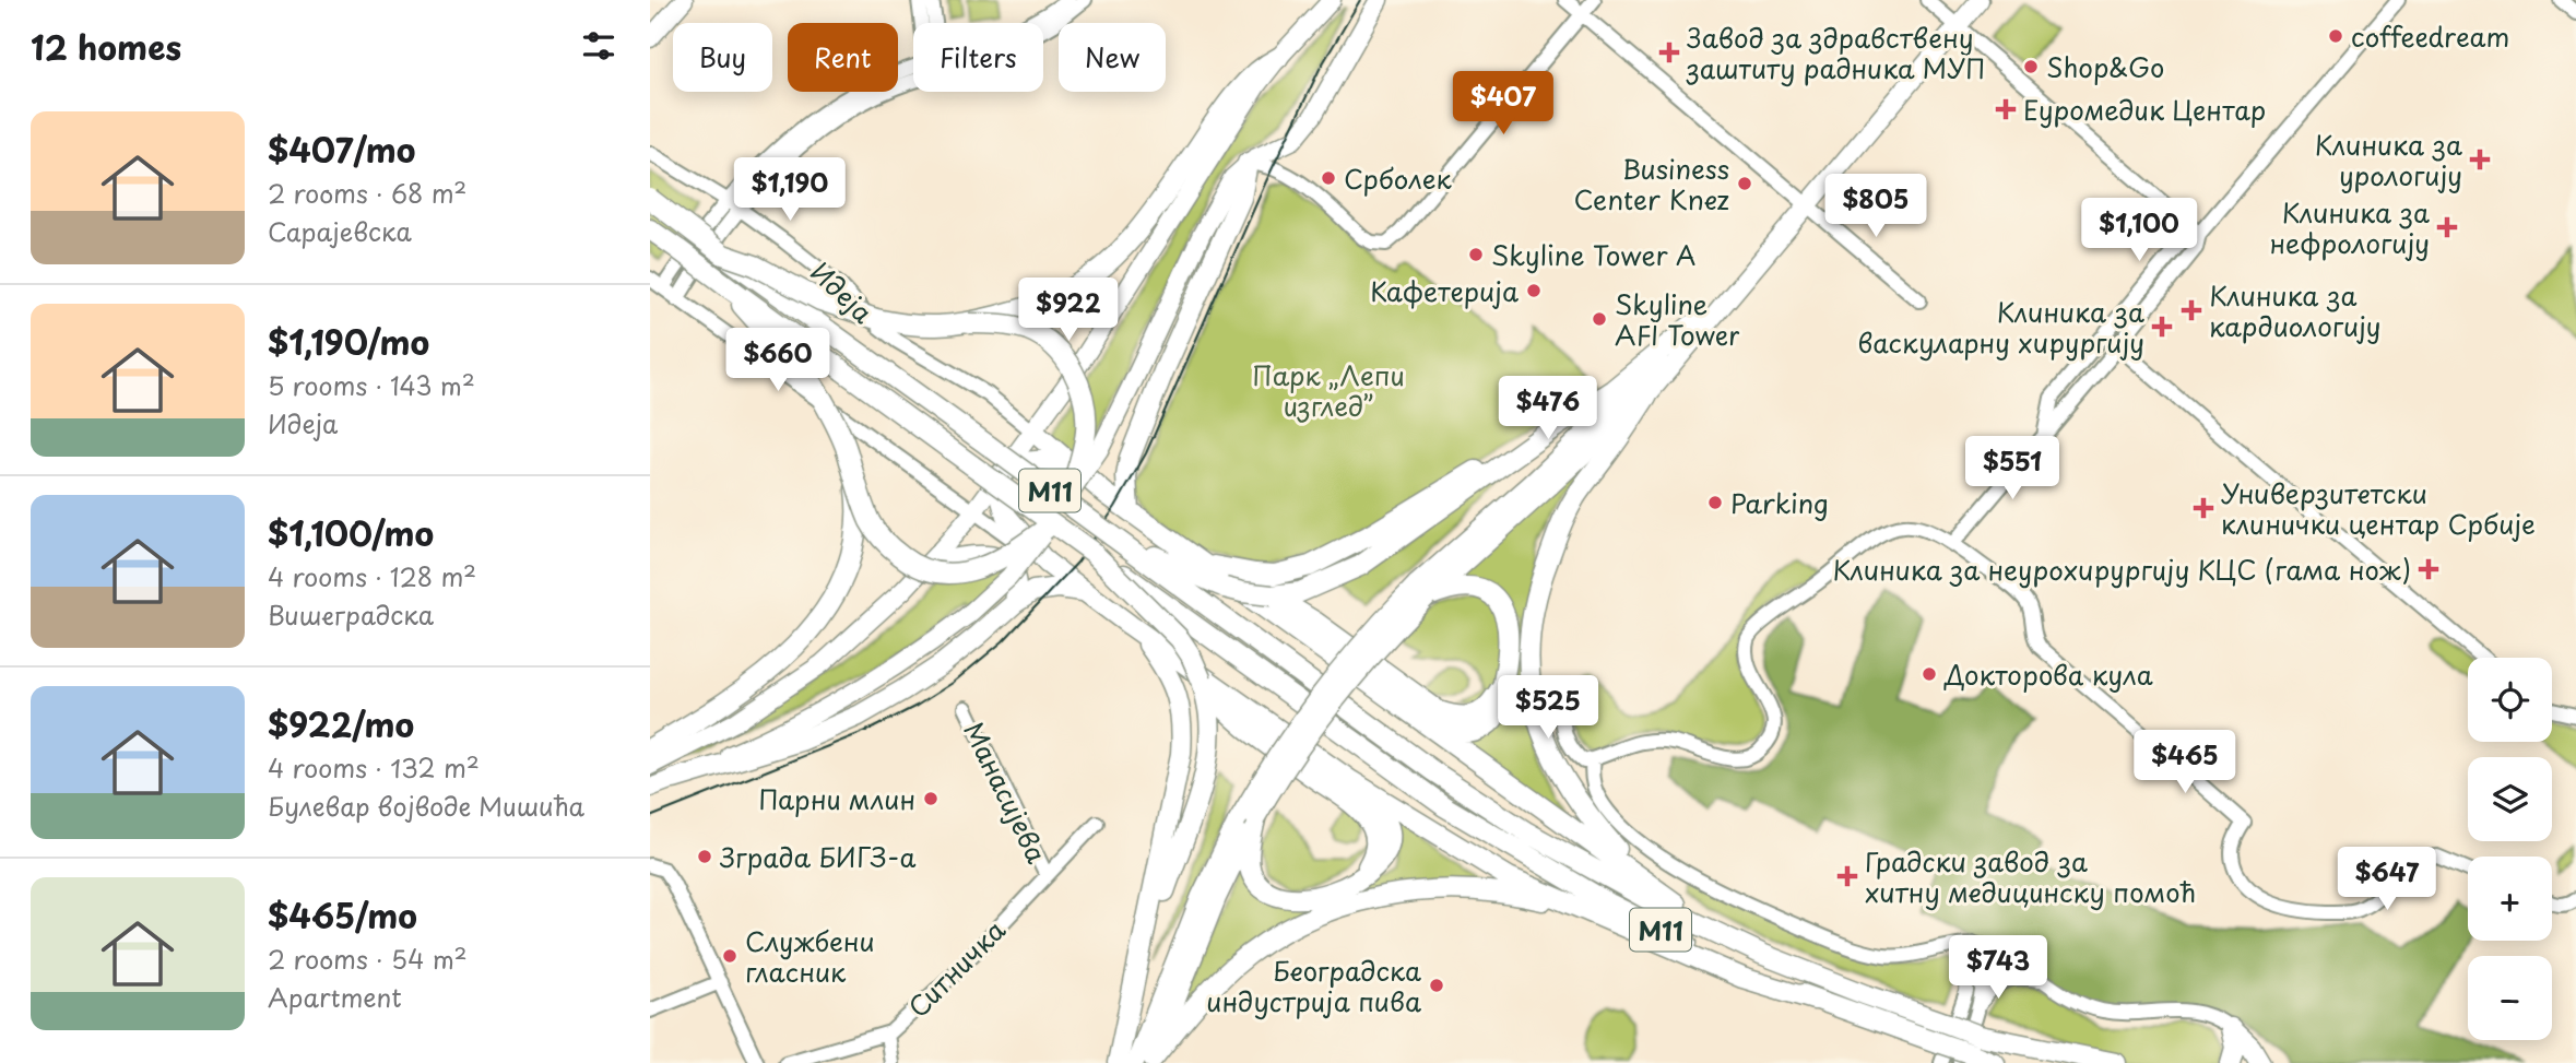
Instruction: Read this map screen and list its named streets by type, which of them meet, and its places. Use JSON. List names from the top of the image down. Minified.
{"streets":{"highway":["M11"],"street":["Идеја","Манасијева","Ситничка"]},"crossings":[["Манасијева","Ситничка"]],"parks":["Парк „Лепи изглед”"],"places":{"other":["coffeedream","Shop&Go","Срболек","Business Center Knez","Skyline Tower A","Кафетерија","Skyline AFI Tower","Parking","Докторова кула","Парни млин","Зграда БИГЗ-а","Службени гласник","Београдска индустрија пива"],"health":["Завод за здравствену заштиту радника МУП","Еуромедик Центар","Клиника за урологију","Клиника за нефрологију","Клиника за кардиологију","Клиника за васкуларну хирургију","Универзитетски клинички центар Србије","Клиника за неурохирургију КЦС (гама нож)","Градски завод за хитну медицинску помоћ"]},"page":{"heading":"12 homes","chip":["Buy","Rent","Filters","New"],"price":["$407","$1,190","$805","$1,100","$922","$660","$476","$551","$525","$465","$647","$743"],"list":[{"name":"$407/mo","note":"2 rooms · 68 m² · Сарајевска"},{"name":"$1,190/mo","note":"5 rooms · 143 m² · Идеја"},{"name":"$1,100/mo","note":"4 rooms · 128 m² · Вишеградска"},{"name":"$922/mo","note":"4 rooms · 132 m² · Булевар војводе Мишића"},{"name":"$465/mo","note":"2 rooms · 54 m² · Apartment"}],"map_buttons":["+","−"]}}
